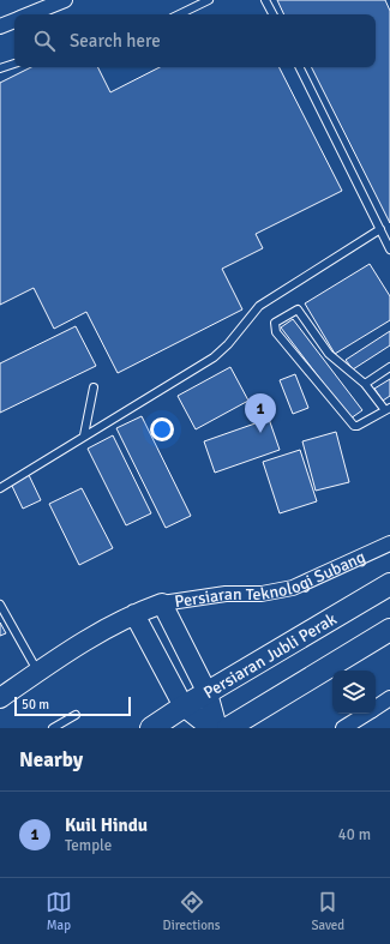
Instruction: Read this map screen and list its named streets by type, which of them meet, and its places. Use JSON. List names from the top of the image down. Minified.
{"streets":{"main road":["Persiaran Jubli Perak"],"street":["Persiaran Teknologi Subang"]},"scale_bar":"50 m","page":{"search":"Search here","pins":"1","scale":"50 m","heading":"Nearby","list":[{"mark":"1","name":"Kuil Hindu","note":"Temple","value":"40 m"}],"nav":["Map","Directions","Saved"]}}
